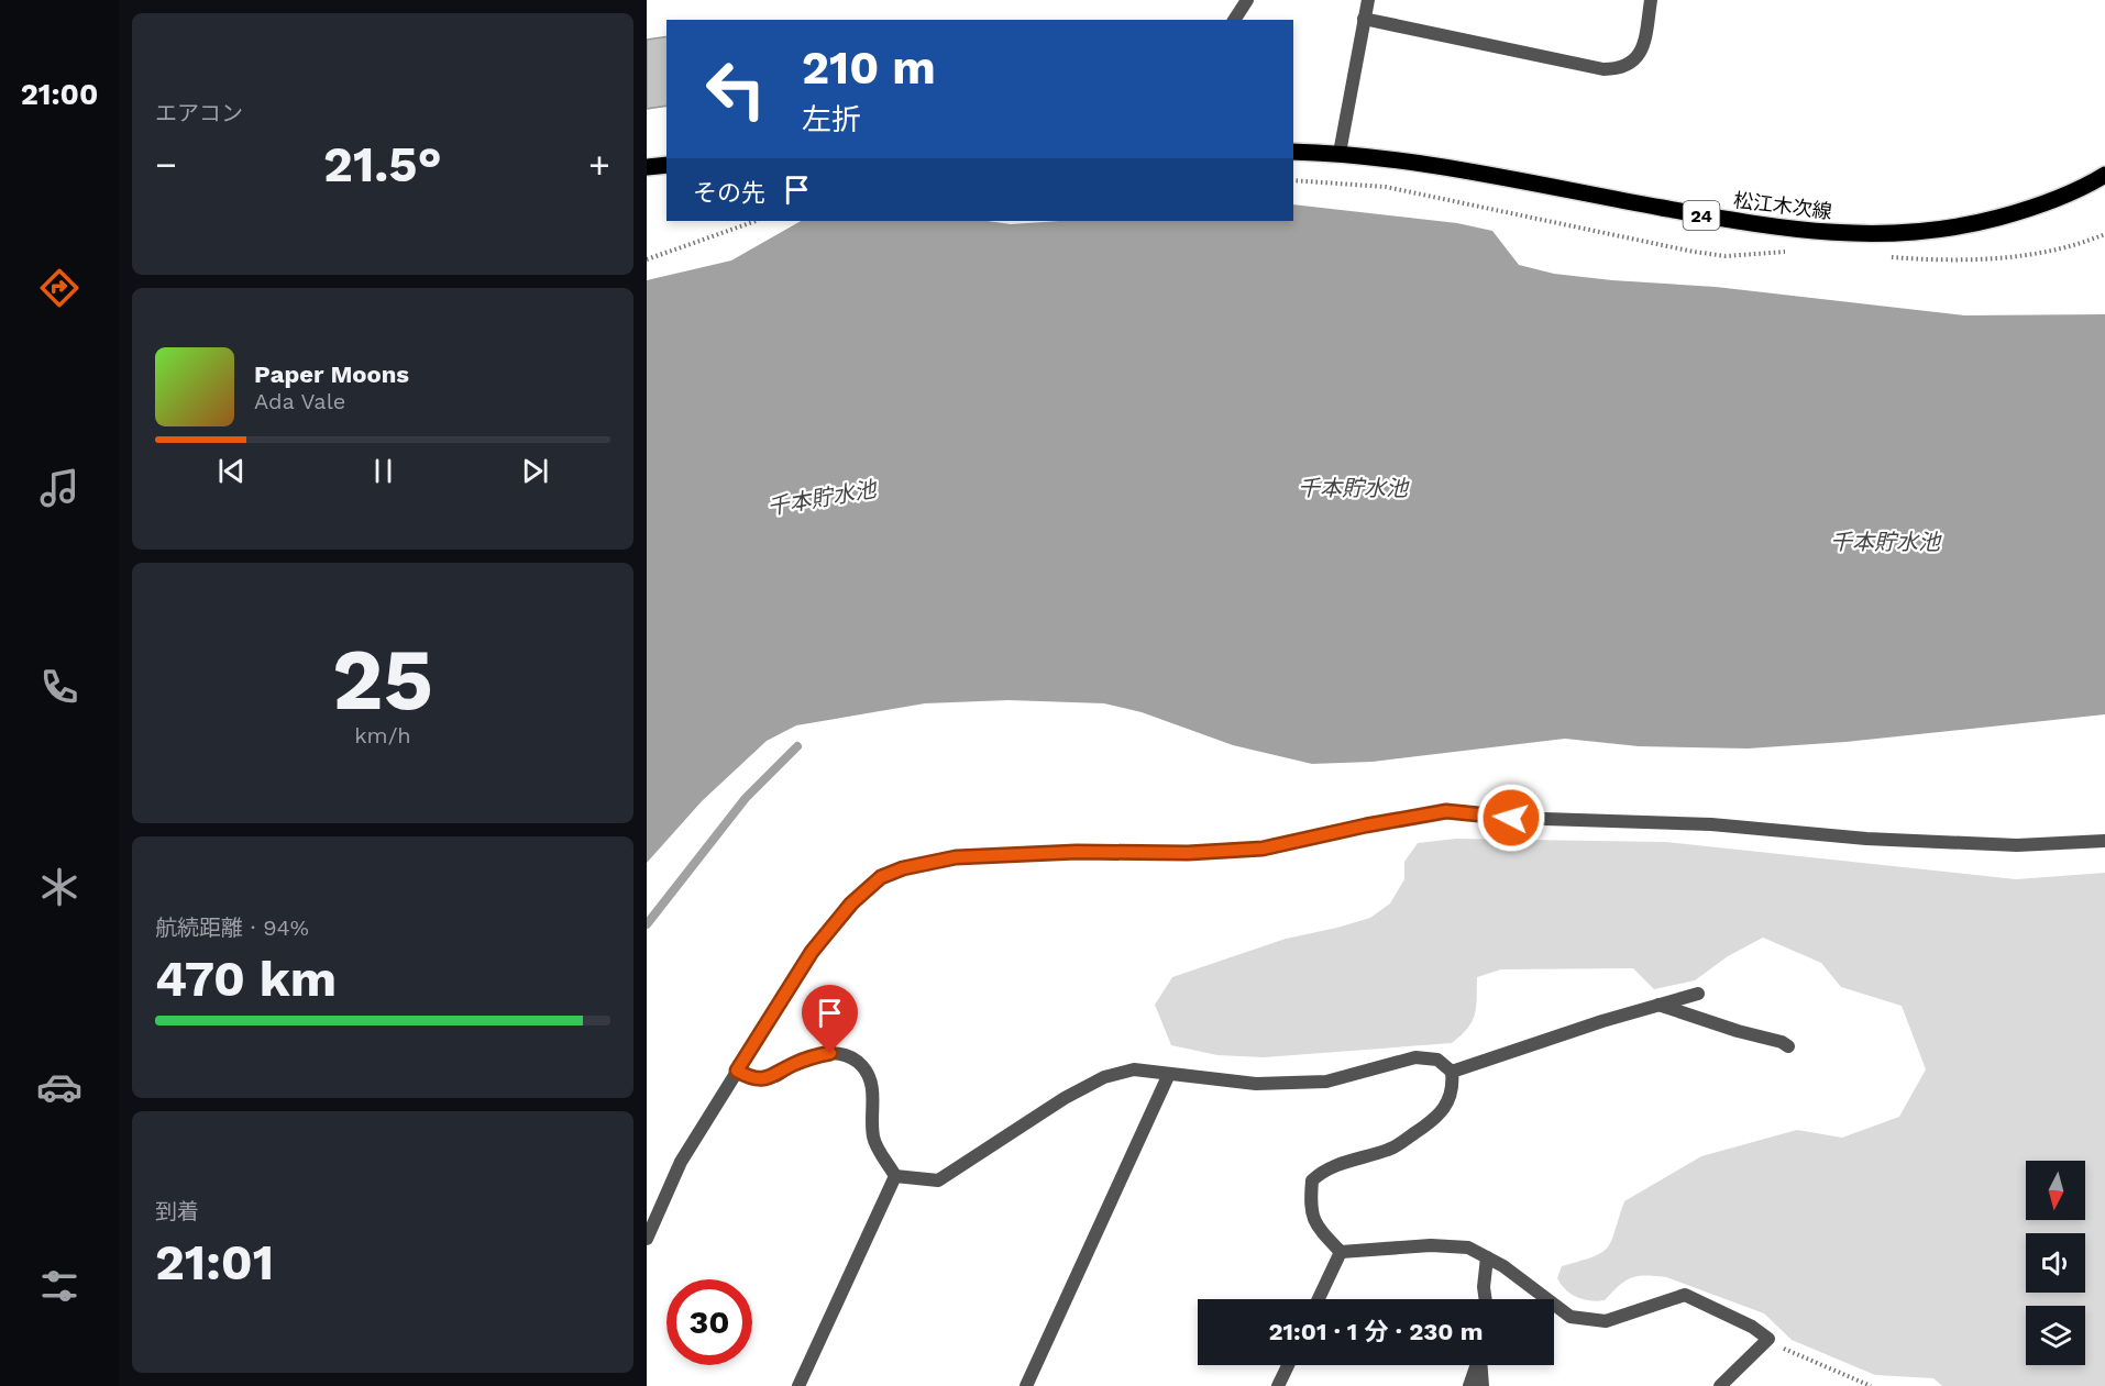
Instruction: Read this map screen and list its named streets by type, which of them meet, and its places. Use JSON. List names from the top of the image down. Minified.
{"streets":{"main road":["松江木次線","24"]},"water":["千本貯水池"],"north":"bottom","page":{"tabs":"21:00","tile":["エアコン",["25","km/h"],["航続距離 · 94%","470 km"],["到着","21:01"]],"turn":["210 m","左折"],"heat":["−","21.5°","+"],"then":"その先","song":["Paper Moons","Ada Vale"],"limit":"30","trip":"21:01 · 1 分 · 230 m"}}
